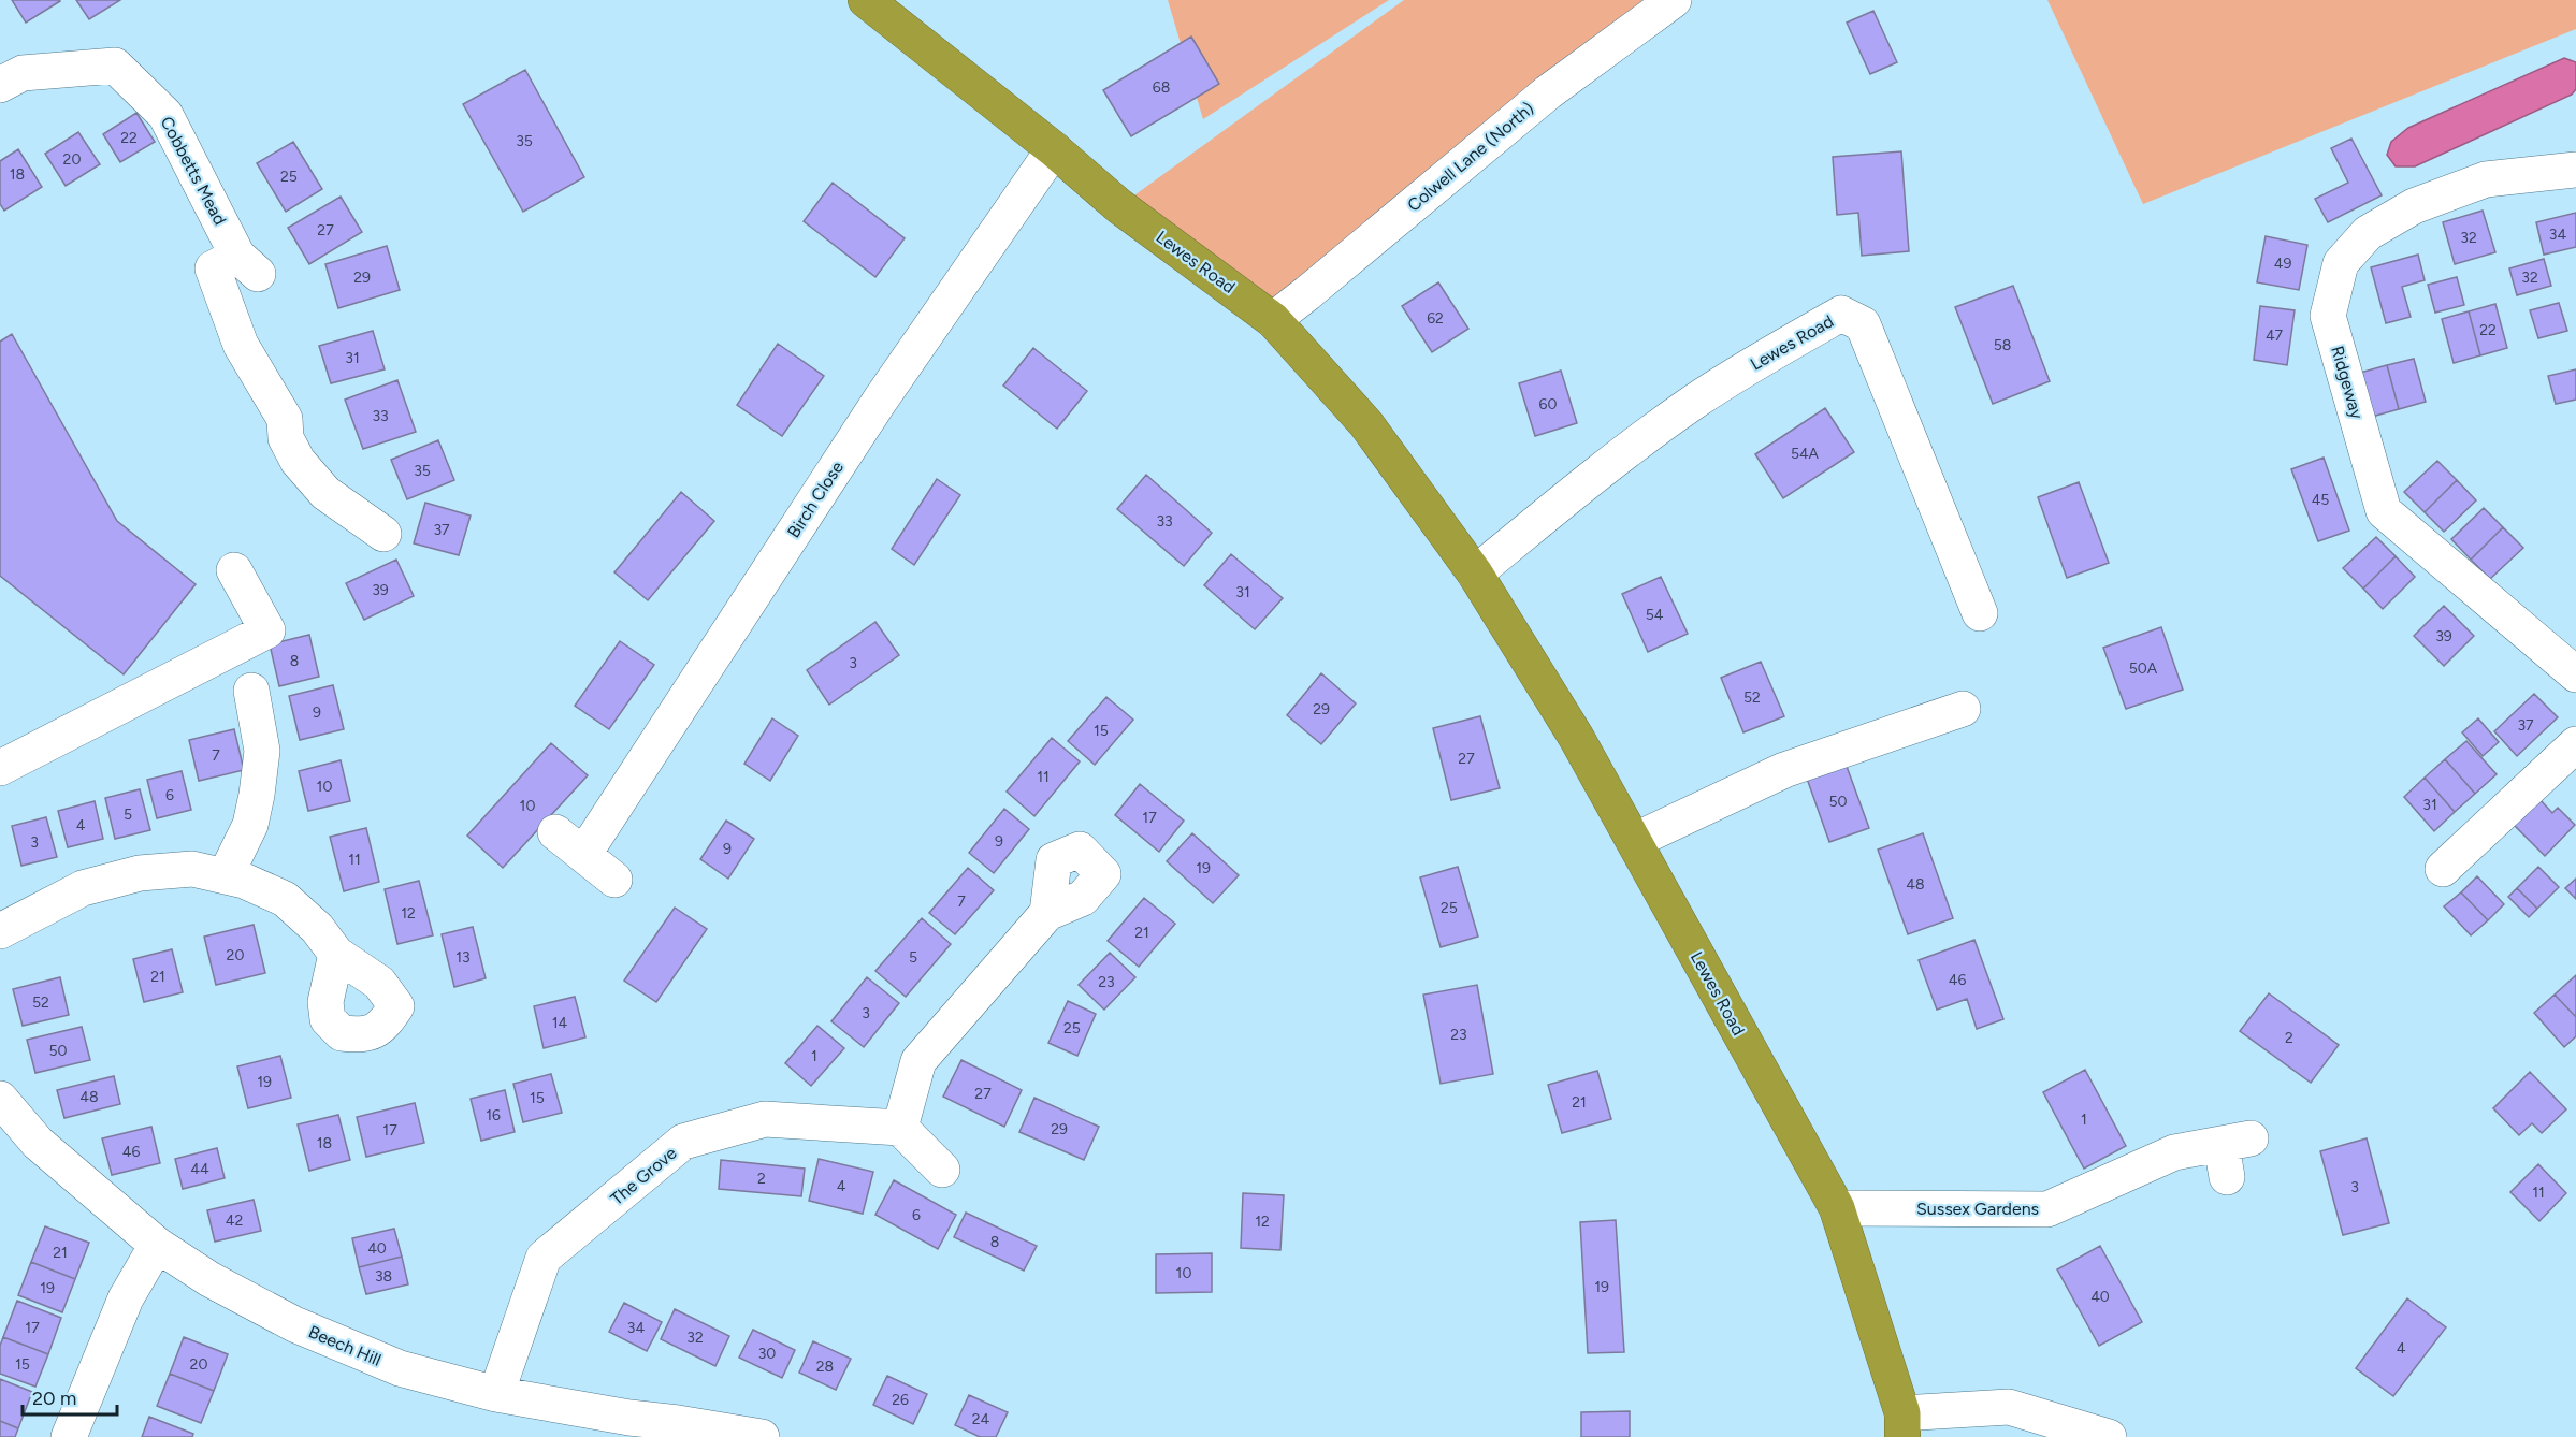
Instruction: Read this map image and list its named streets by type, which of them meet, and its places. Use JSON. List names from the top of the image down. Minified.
{"streets":{"highway":["Lewes Road"],"street":["Colwell Lane (North)","Cobbetts Mead","Ridgeway","Birch Close","The Grove","Sussex Gardens","Beech Hill"]},"crossings":[["Colwell Lane (North)","Lewes Road"],["Lewes Road","Birch Close"],["Lewes Road","Sussex Gardens"],["The Grove","Beech Hill"]],"house_numbers":["68","22","35","20","18","25","27","34","32","49","29","32","62","22","47","58","31","60","33","54A","35","45","33","37","39","31","54","39","8","3","50A","52","29","9","37","15","7","27","11","10","6","50","31","10","5","17","4","9","3","9","11","19","48","7","25","12","21","20","13","5","21","46","23","52","3","14","25","23","2","50","1","19","27","48","15","21","16","1","29","17","18","46","44","2","4","3","11","6","42","12","8","40","21","10","38","19","19","40","17","34","32","4","30","15","20","28","26","24"],"scale_bar":"20 m"}
